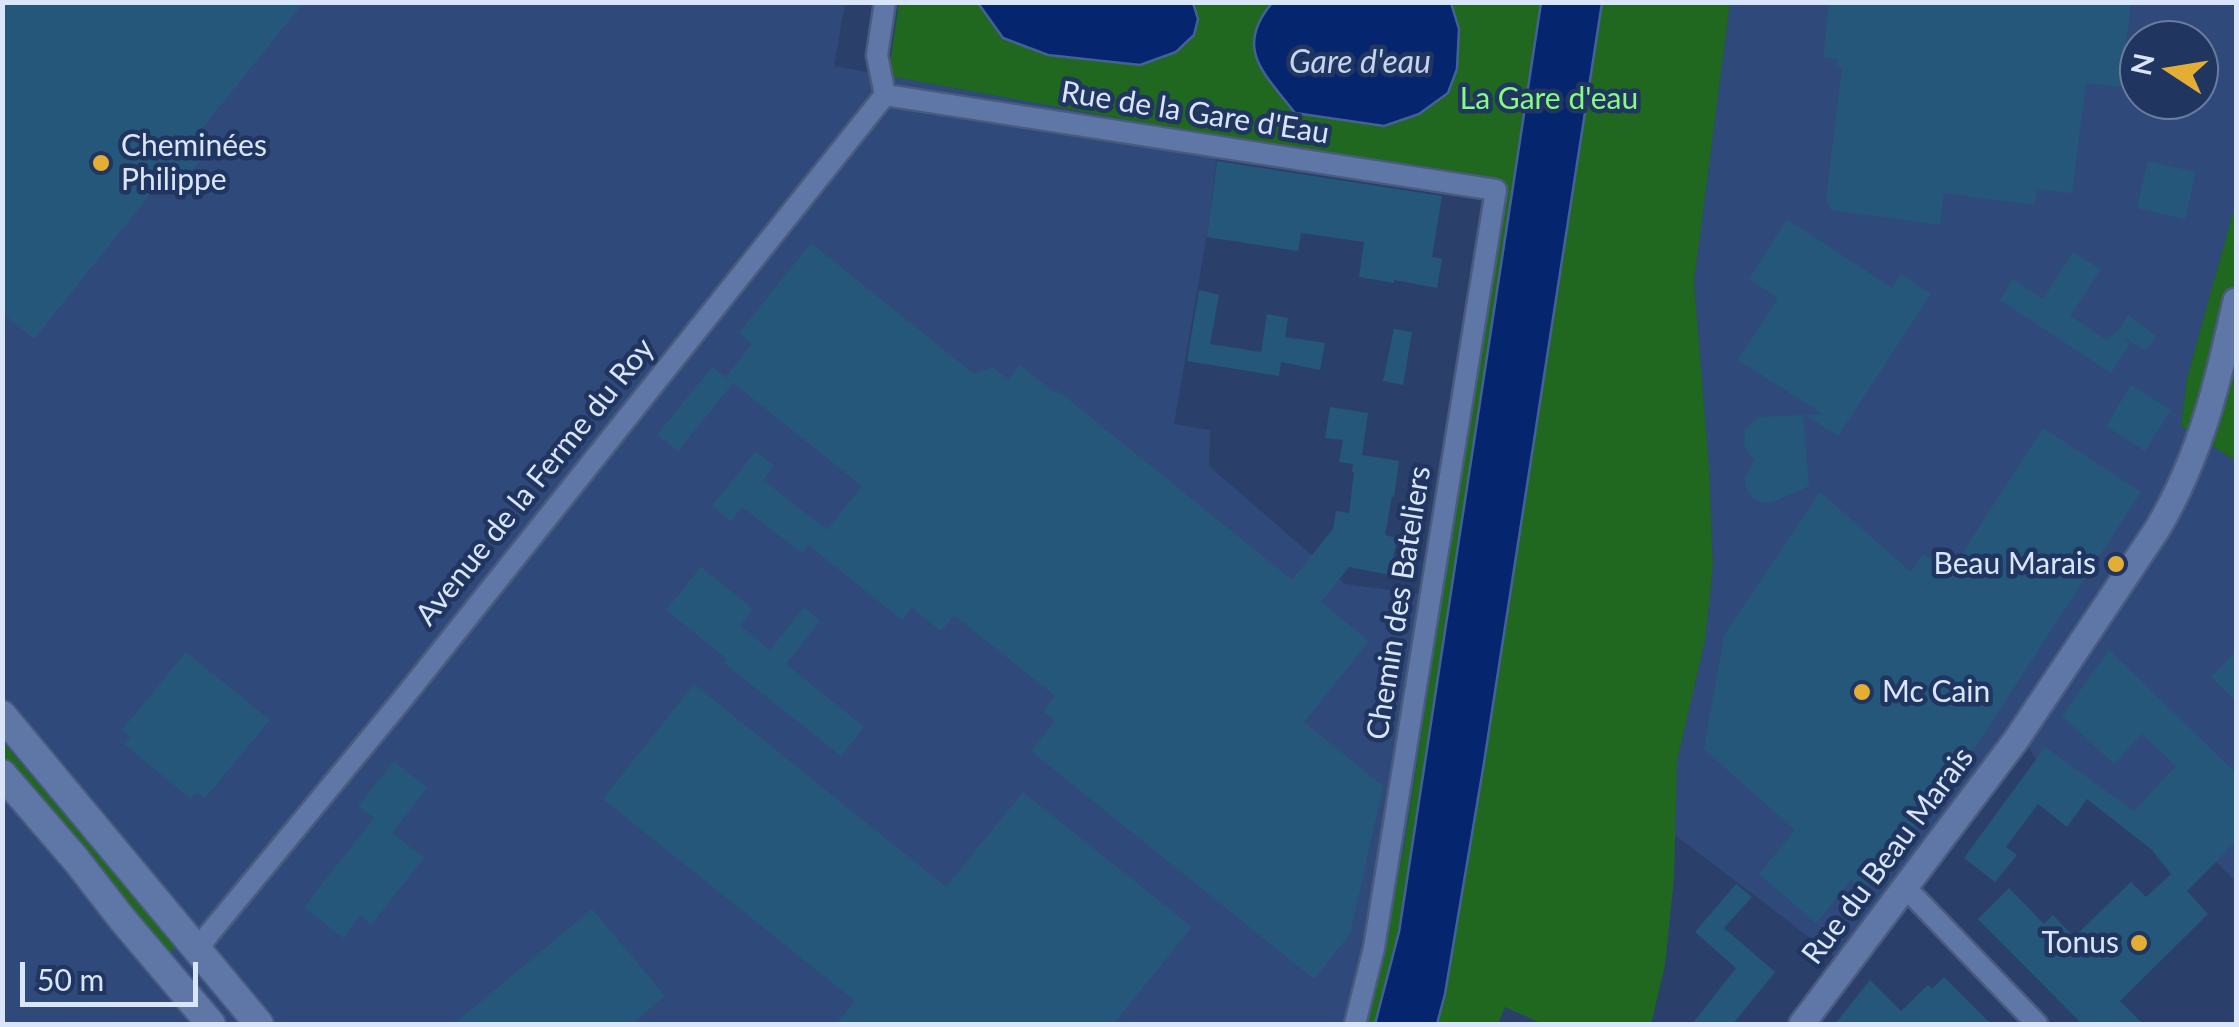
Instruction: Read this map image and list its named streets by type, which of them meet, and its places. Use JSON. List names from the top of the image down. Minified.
{"streets":{"main road":["Avenue de la Ferme du Roy"],"street":["Rue de la Gare d'Eau","Chemin des Bateliers","Rue du Beau Marais"]},"crossings":[["Rue de la Gare d'Eau","Avenue de la Ferme du Roy"],["Rue de la Gare d'Eau","Chemin des Bateliers"]],"water":["Gare d'eau"],"parks":["La Gare d'eau"],"places":["Cheminées Philippe","Beau Marais","Mc Cain","Tonus"],"scale_bar":"50 m","north":"left"}
